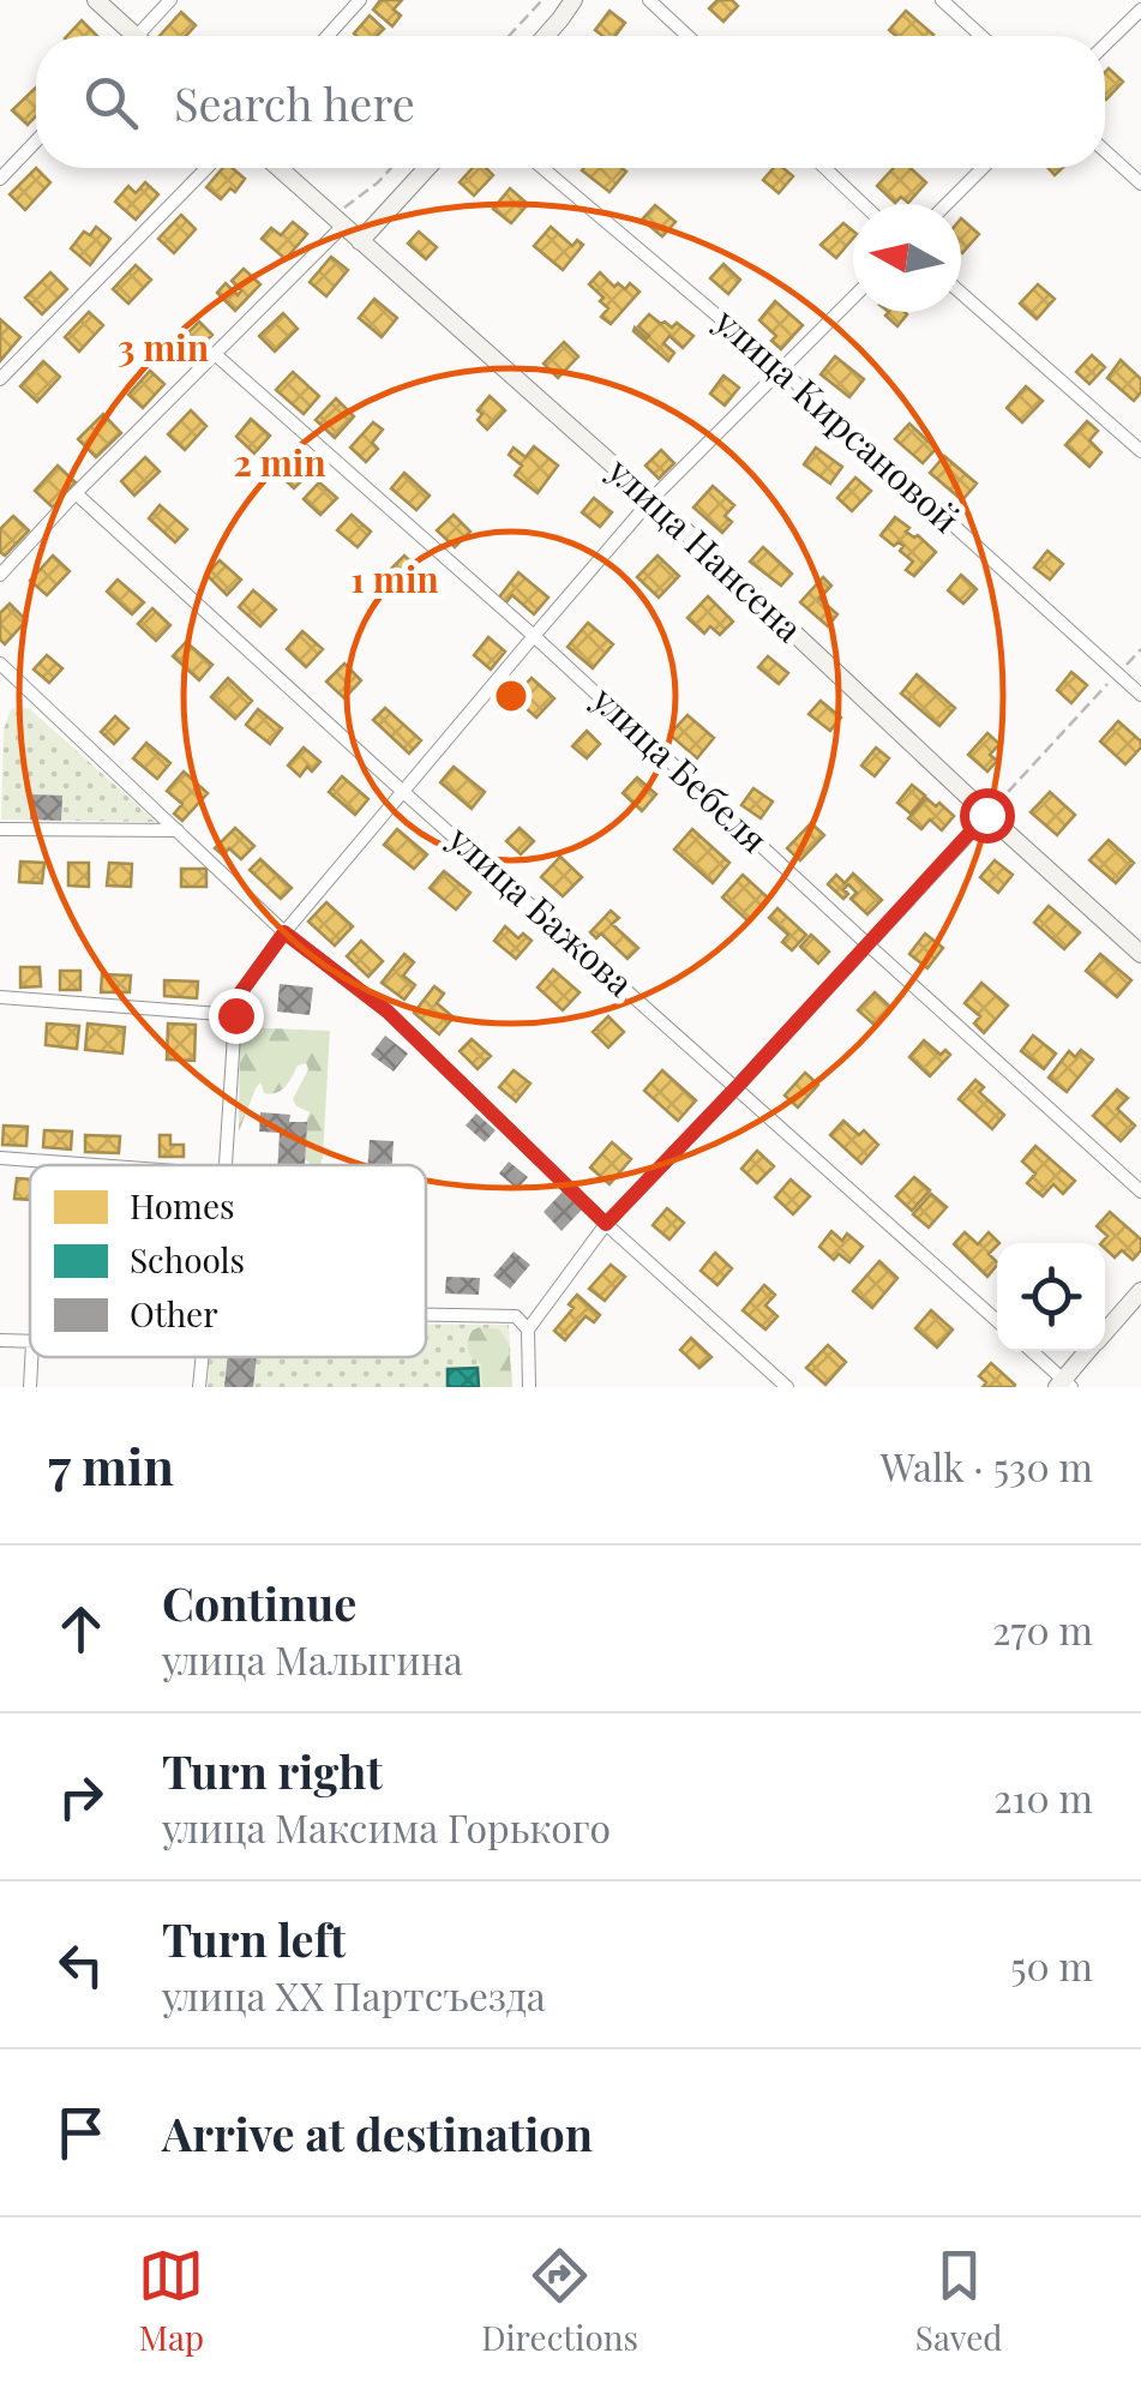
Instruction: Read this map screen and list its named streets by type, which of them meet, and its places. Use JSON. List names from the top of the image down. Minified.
{"streets":{"main road":["улица Нансена"],"street":["улица Кирсановой","улица Бебеля","улица Бажова"]},"legend":["Homes","Schools","Other"],"north":"left","page":{"search":"Search here","heading":["7 min","Walk · 530 m"],"list":[["Continue","улица Малыгина","270 m"],["Turn right","улица Максима Горького","210 m"],["Turn left","улица XX Партсъезда","50 m"],"Arrive at destination"],"nav":["Map","Directions","Saved"]},"rings":["3 min","2 min","1 min"]}
